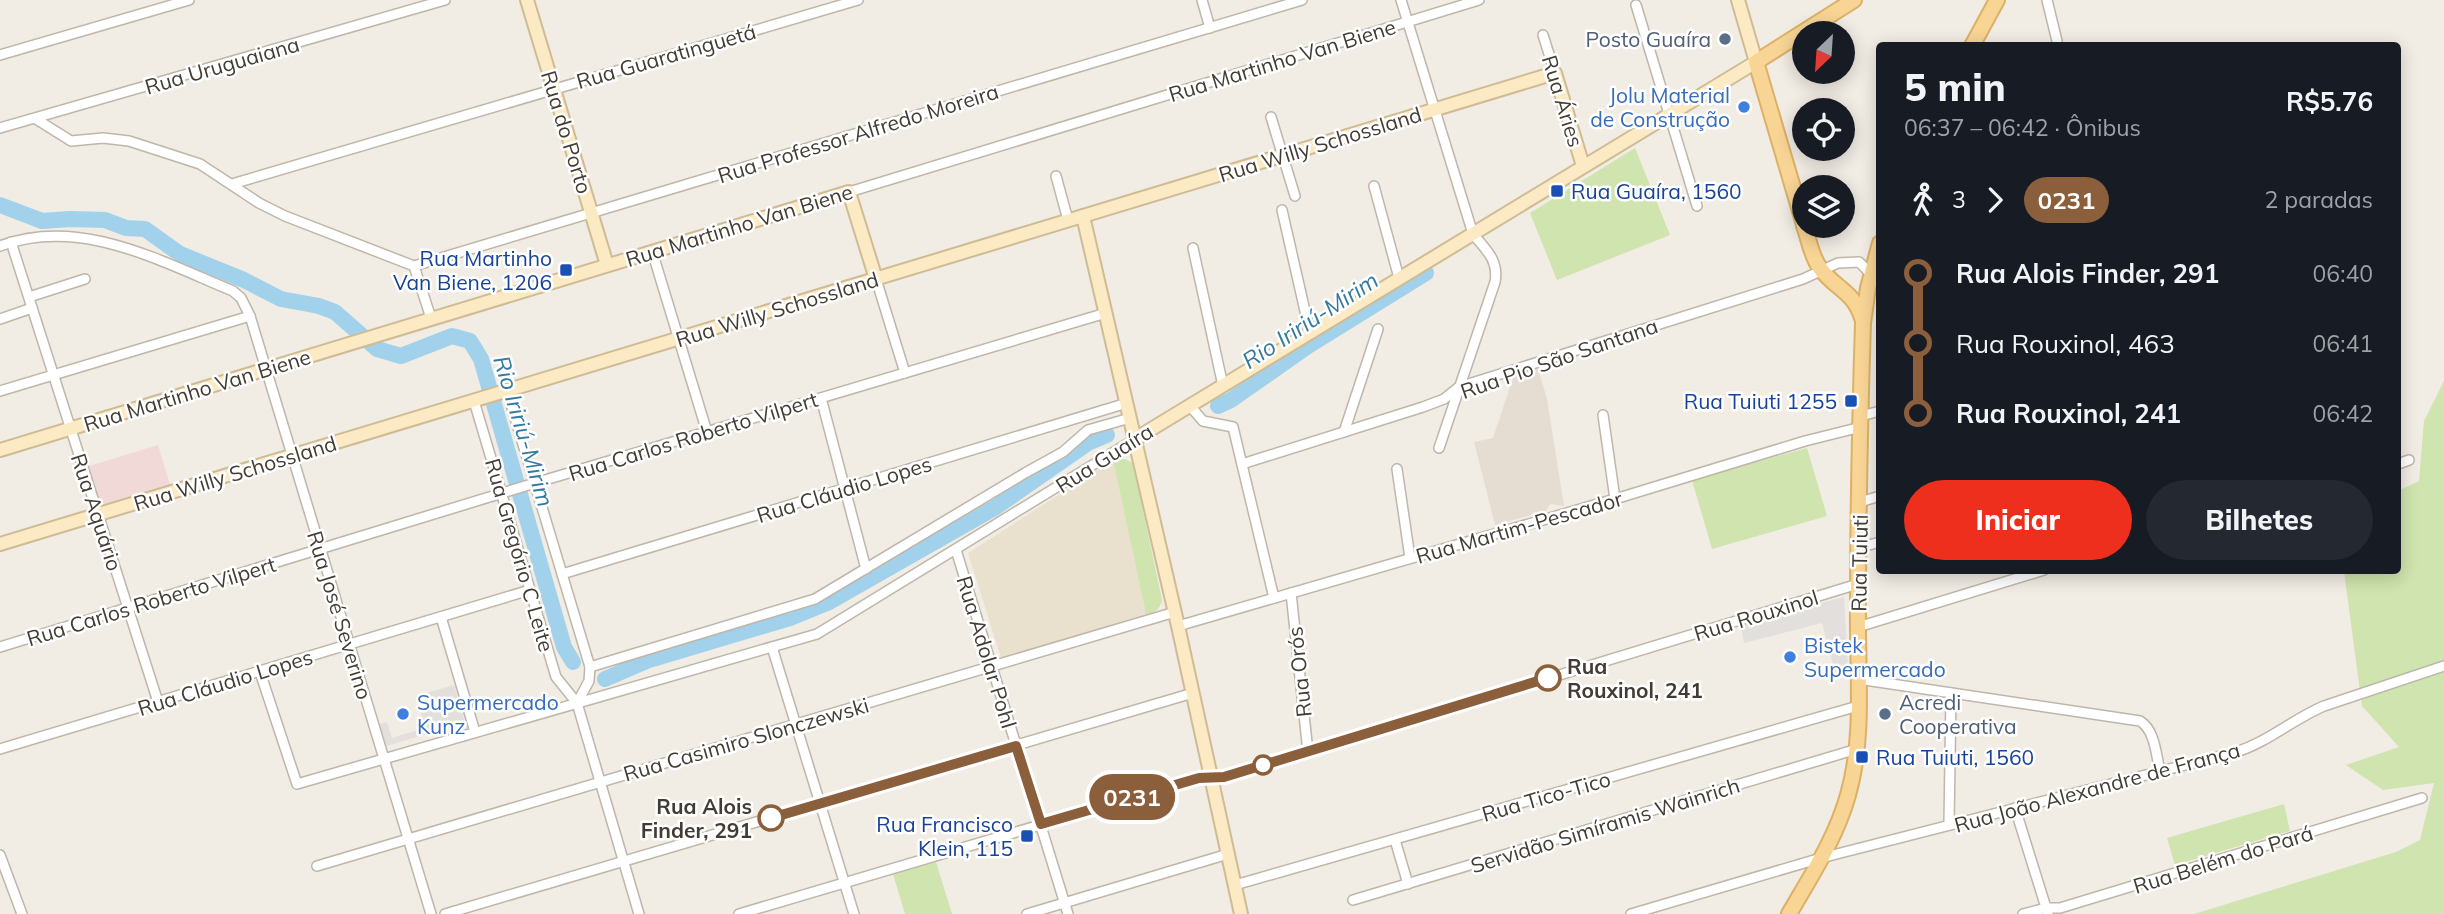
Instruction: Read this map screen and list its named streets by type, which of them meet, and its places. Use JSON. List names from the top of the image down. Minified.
{"streets":{"main road":["Rua Guaíra","Rua Tuiuti"],"street":["Rua Guaratinguetá","Rua Martinho Van Biene","Rua Uruguaiana","Rua Áries","Rua do Porto","Rua Professor Alfredo Moreira","Rua Willy Schossland","Rua Pio São Santana","Rua Carlos Roberto Vilpert","Rua Cláudio Lopes","Rua Aquário","Rua Martim-Pescador","Rua Gregório C Leite","Rua José Severino","Rua Rouxinol","Rua Adolar Pohl","Rua Orós","Rua Casimiro Slonczewski","Rua João Alexandre de França","Rua Tico-Tico","Servidão Simíramis Wainrich","Rua Belém do Pará"]},"crossings":[["Rua Guaratinguetá","Rua do Porto"],["Rua Martinho Van Biene","Rua do Porto"],["Rua Martinho Van Biene","Rua Aquário"],["Rua Martinho Van Biene","Rua José Severino"],["Rua Áries","Rua Willy Schossland"],["Rua Áries","Rua Guaíra"],["Rua do Porto","Rua Professor Alfredo Moreira"],["Rua Willy Schossland","Rua Aquário"],["Rua Willy Schossland","Rua Gregório C Leite"],["Rua Willy Schossland","Rua José Severino"],["Rua Pio São Santana","Rua Tuiuti"],["Rua Carlos Roberto Vilpert","Rua Aquário"],["Rua Carlos Roberto Vilpert","Rua Gregório C Leite"],["Rua Carlos Roberto Vilpert","Rua José Severino"],["Rua Guaíra","Rua Cláudio Lopes"],["Rua Guaíra","Rua Gregório C Leite"],["Rua Guaíra","Rua José Severino"],["Rua Guaíra","Rua Adolar Pohl"],["Rua Cláudio Lopes","Rua Aquário"],["Rua Cláudio Lopes","Rua Gregório C Leite"],["Rua Cláudio Lopes","Rua José Severino"],["Rua Martim-Pescador","Rua Tuiuti"],["Rua Martim-Pescador","Rua Orós"],["Rua Gregório C Leite","Rua Casimiro Slonczewski"],["Rua Tuiuti","Rua Rouxinol"],["Rua Tuiuti","Rua João Alexandre de França"],["Rua Tuiuti","Rua Tico-Tico"],["Rua Tuiuti","Servidão Simíramis Wainrich"],["Rua José Severino","Rua Casimiro Slonczewski"],["Rua Rouxinol","Rua Adolar Pohl"],["Rua Rouxinol","Rua Orós"],["Rua Adolar Pohl","Rua Casimiro Slonczewski"]],"water":["Rio Iririú-Mirim"],"places":{"other":["Posto Guaíra","Jolu Material de Construção","Bistek Supermercado","Rua Rouxinol, 241","Supermercado Kunz","Acredi Cooperativa","Rua Alois Finder, 291"],"transit":["Rua Guaíra, 1560","Rua Martinho Van Biene, 1206","Rua Tuiuti 1255","Rua Tuiuti, 1560","Rua Francisco Klein, 115"]},"lines":["bus line 0231"],"north":"bottom left","page":{"on_map":"0231","heading":["5 min","06:37 – 06:42 · Ônibus","R$5.76"],"legs":["3","0231","2 paradas"],"list":[{"name":"Rua Alois Finder, 291","value":"06:40"},{"name":"Rua Rouxinol, 463","value":"06:41"},{"name":"Rua Rouxinol, 241","value":"06:42"}],"buttons":["Iniciar","Bilhetes"]}}
